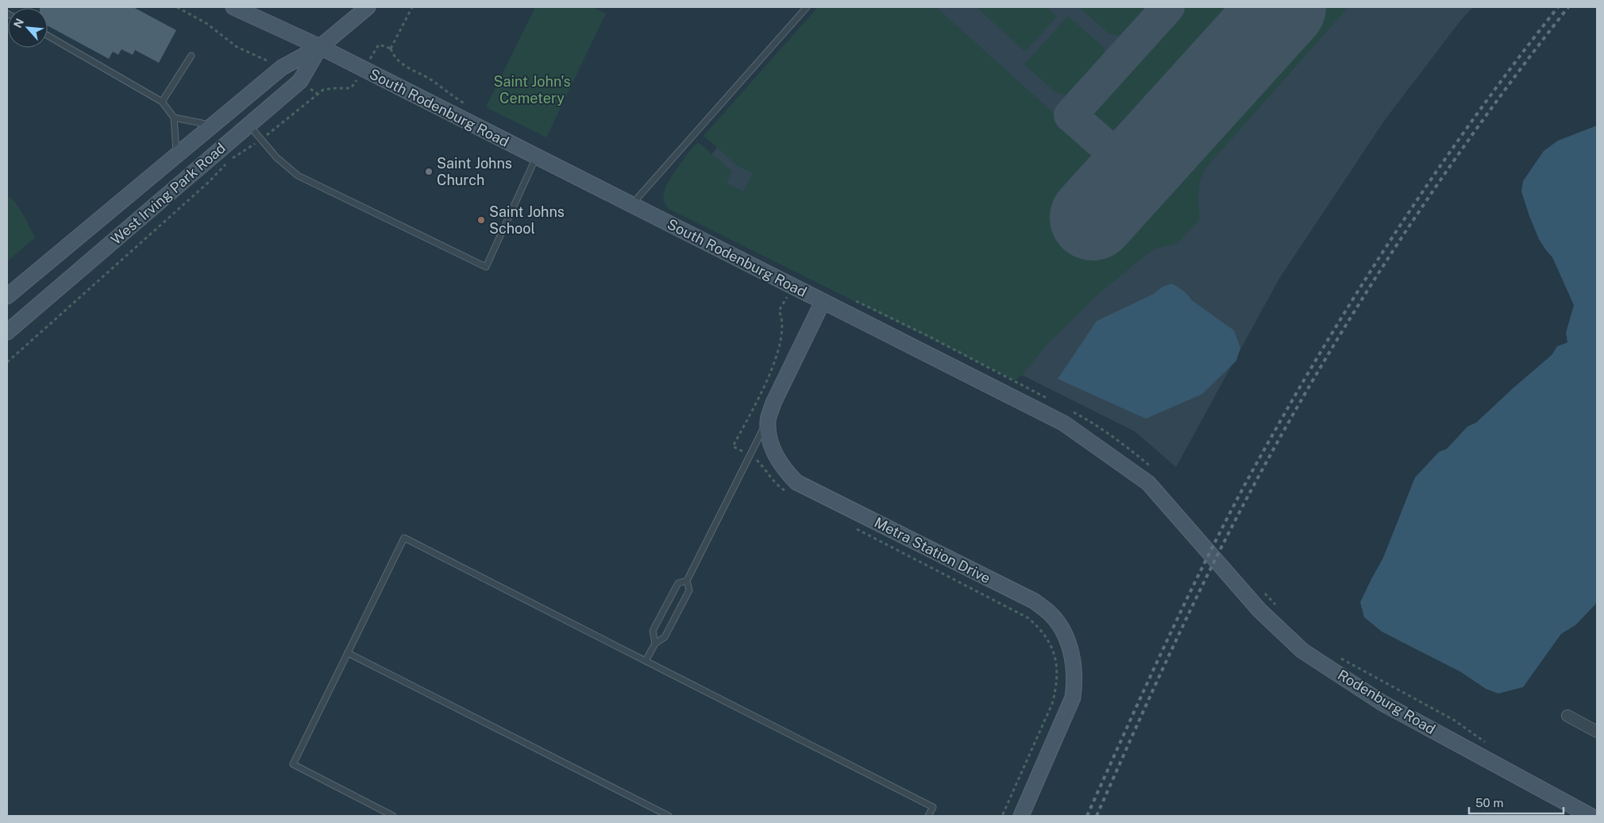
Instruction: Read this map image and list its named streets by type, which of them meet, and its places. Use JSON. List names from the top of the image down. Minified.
{"streets":{"street":["South Rodenburg Road","West Irving Park Road","Metra Station Drive","Rodenburg Road"]},"crossings":[["South Rodenburg Road","West Irving Park Road"],["South Rodenburg Road","Metra Station Drive"],["South Rodenburg Road","Rodenburg Road"]],"parks":["Saint John's Cemetery"],"places":["Saint Johns Church","Saint Johns School"],"scale_bar":"50 m","north":"top left"}
